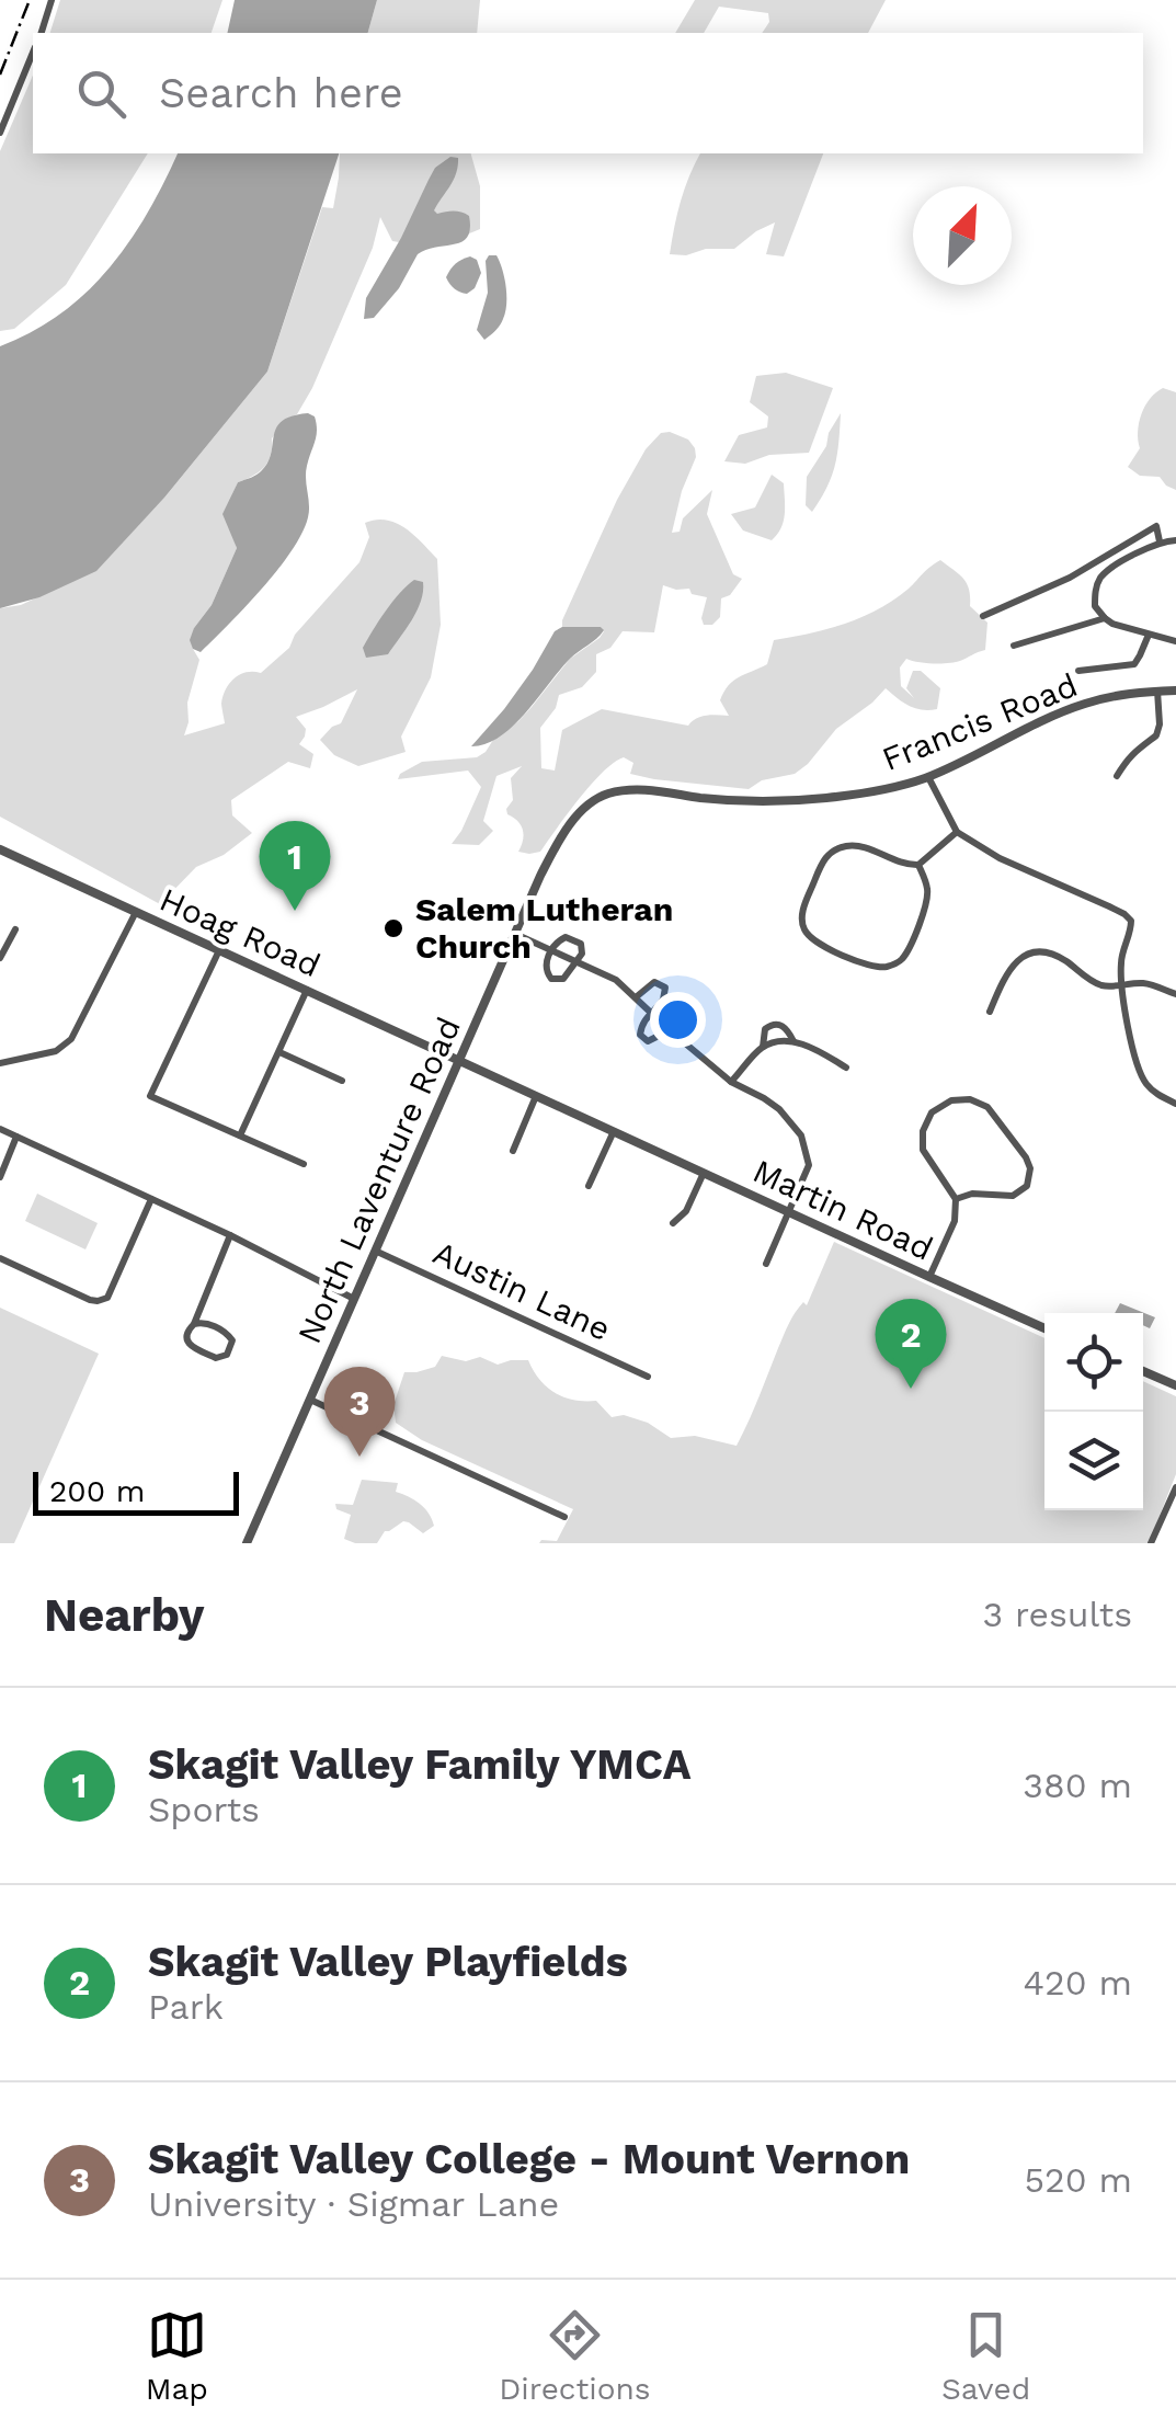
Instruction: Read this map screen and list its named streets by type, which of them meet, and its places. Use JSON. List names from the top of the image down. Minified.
{"streets":{"street":["Francis Road","Hoag Road","North Laventure Road","Martin Road","Austin Lane"]},"crossings":[["Francis Road","North Laventure Road"],["Hoag Road","North Laventure Road"],["Hoag Road","Martin Road"],["North Laventure Road","Martin Road"],["North Laventure Road","Austin Lane"]],"places":["Salem Lutheran Church"],"scale_bar":"200 m","north":"top right","page":{"search":"Search here","pins":["1","2","3"],"scale":"200 m","heading":["Nearby","3 results"],"list":[{"mark":"1","name":"Skagit Valley Family YMCA","note":"Sports","value":"380 m"},{"mark":"2","name":"Skagit Valley Playfields","note":"Park","value":"420 m"},{"mark":"3","name":"Skagit Valley College - Mount Vernon","note":"University · Sigmar Lane","value":"520 m"}],"nav":["Map","Directions","Saved"]}}
